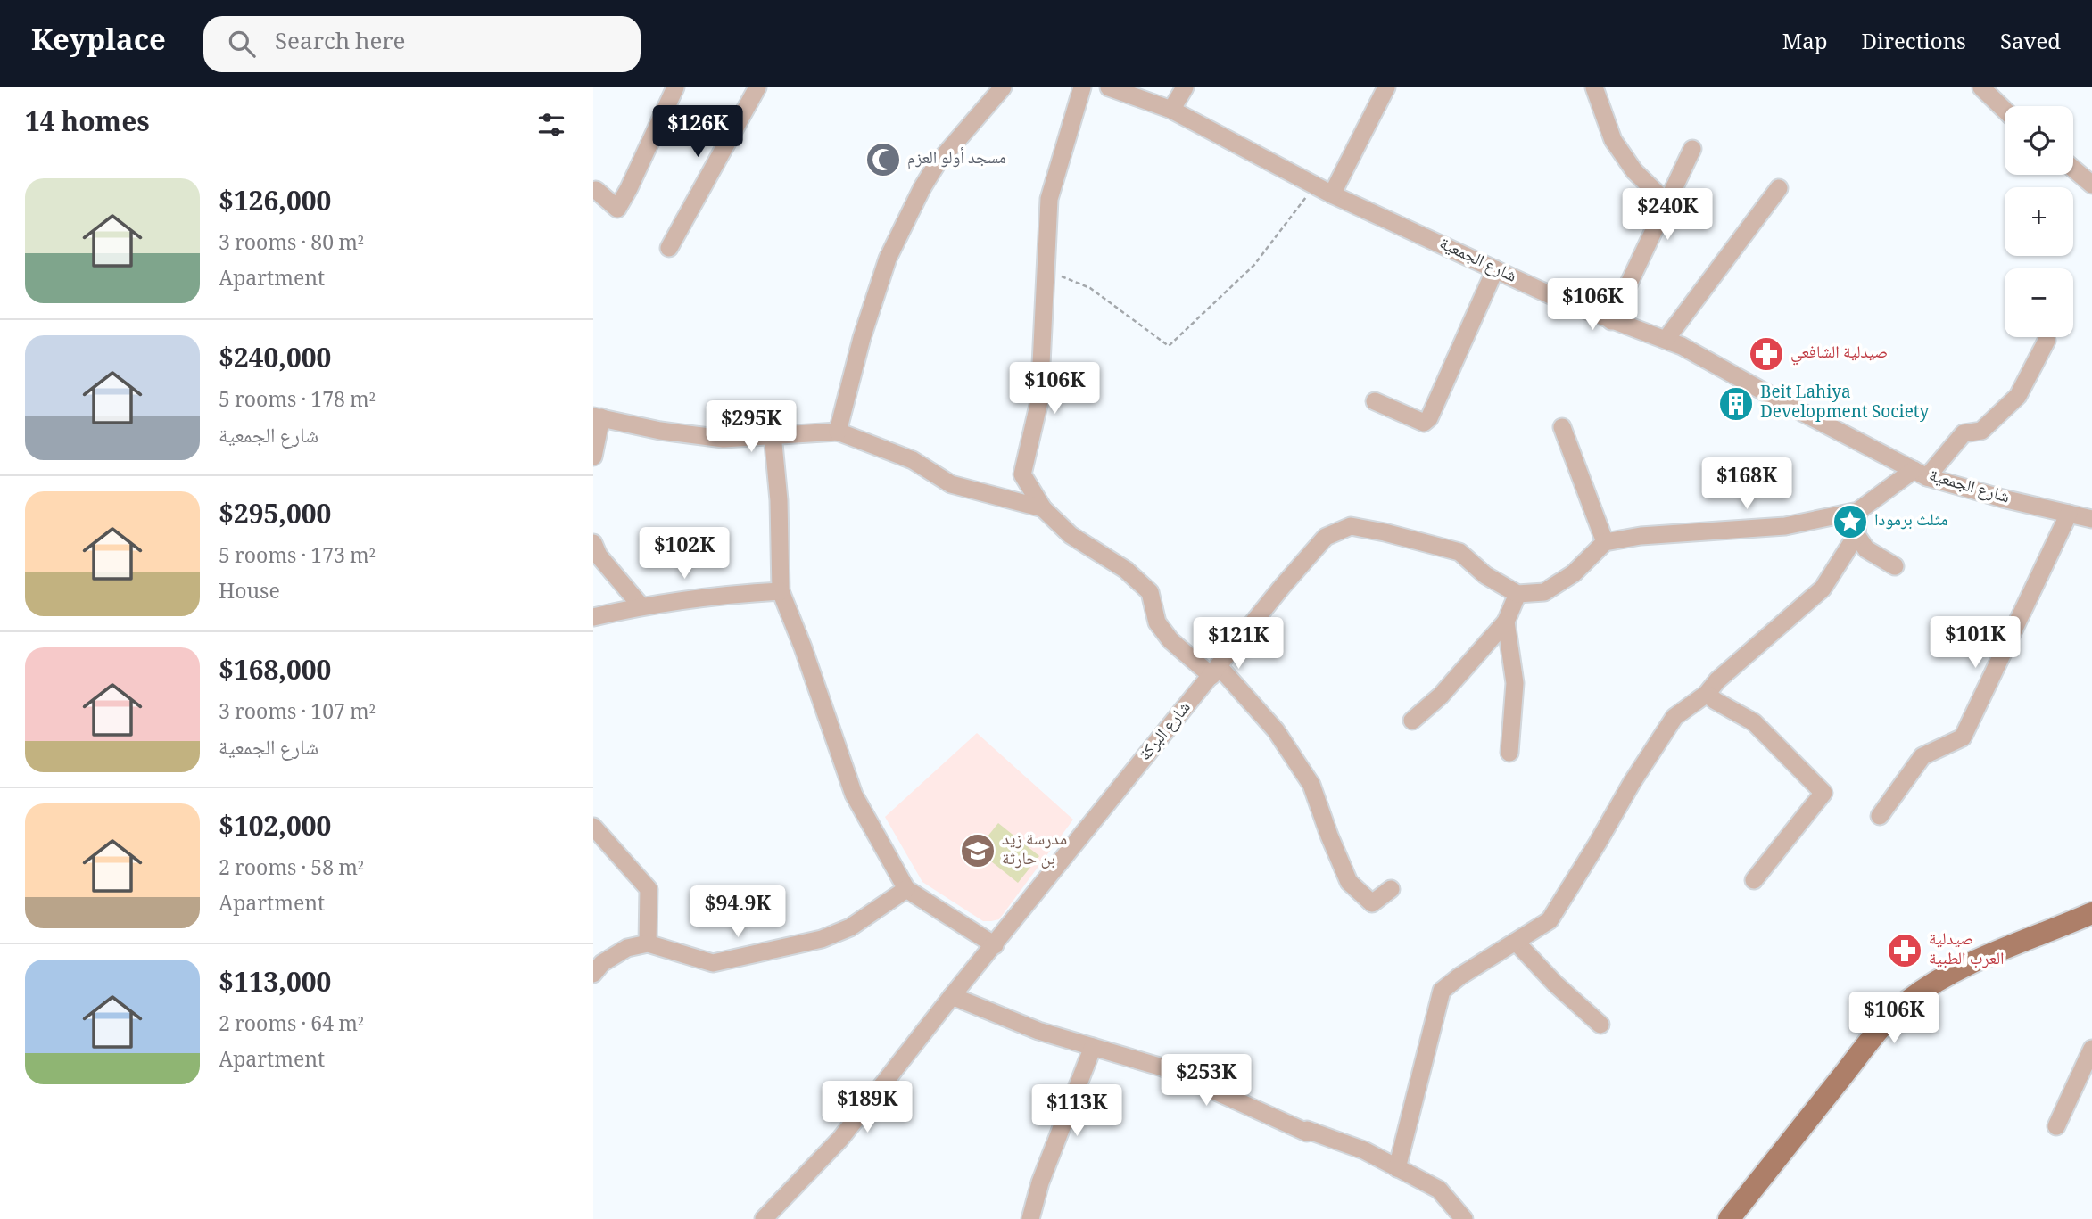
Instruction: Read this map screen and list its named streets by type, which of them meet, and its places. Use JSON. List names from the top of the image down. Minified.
{"streets":{"street":["شارع الجمعية","شارع البركة"]},"places":{"mosque":["مسجد أولو العزم"],"pharmacy":["صيدلية الشافعي","صيدلية العرب الطبية"],"building":["Beit Lahiya Development Society"],"place":["مثلث برمودا"],"school or university":["مدرسة زيد بن حارثة"]},"page":{"header":"Keyplace","search":"Search here","nav":["Map","Directions","Saved"],"heading":"14 homes","price":["$126K","$240K","$106K","$106K","$295K","$168K","$102K","$101K","$121K","$94.9K","$106K","$253K","$189K","$113K"],"map_buttons":["+","−"],"list":[{"name":"$126,000","note":"3 rooms · 80 m² · Apartment"},{"name":"$240,000","note":"5 rooms · 178 m² · شارع الجمعية"},{"name":"$295,000","note":"5 rooms · 173 m² · House"},{"name":"$168,000","note":"3 rooms · 107 m² · شارع الجمعية"},{"name":"$102,000","note":"2 rooms · 58 m² · Apartment"},{"name":"$113,000","note":"2 rooms · 64 m² · Apartment"}]}}
